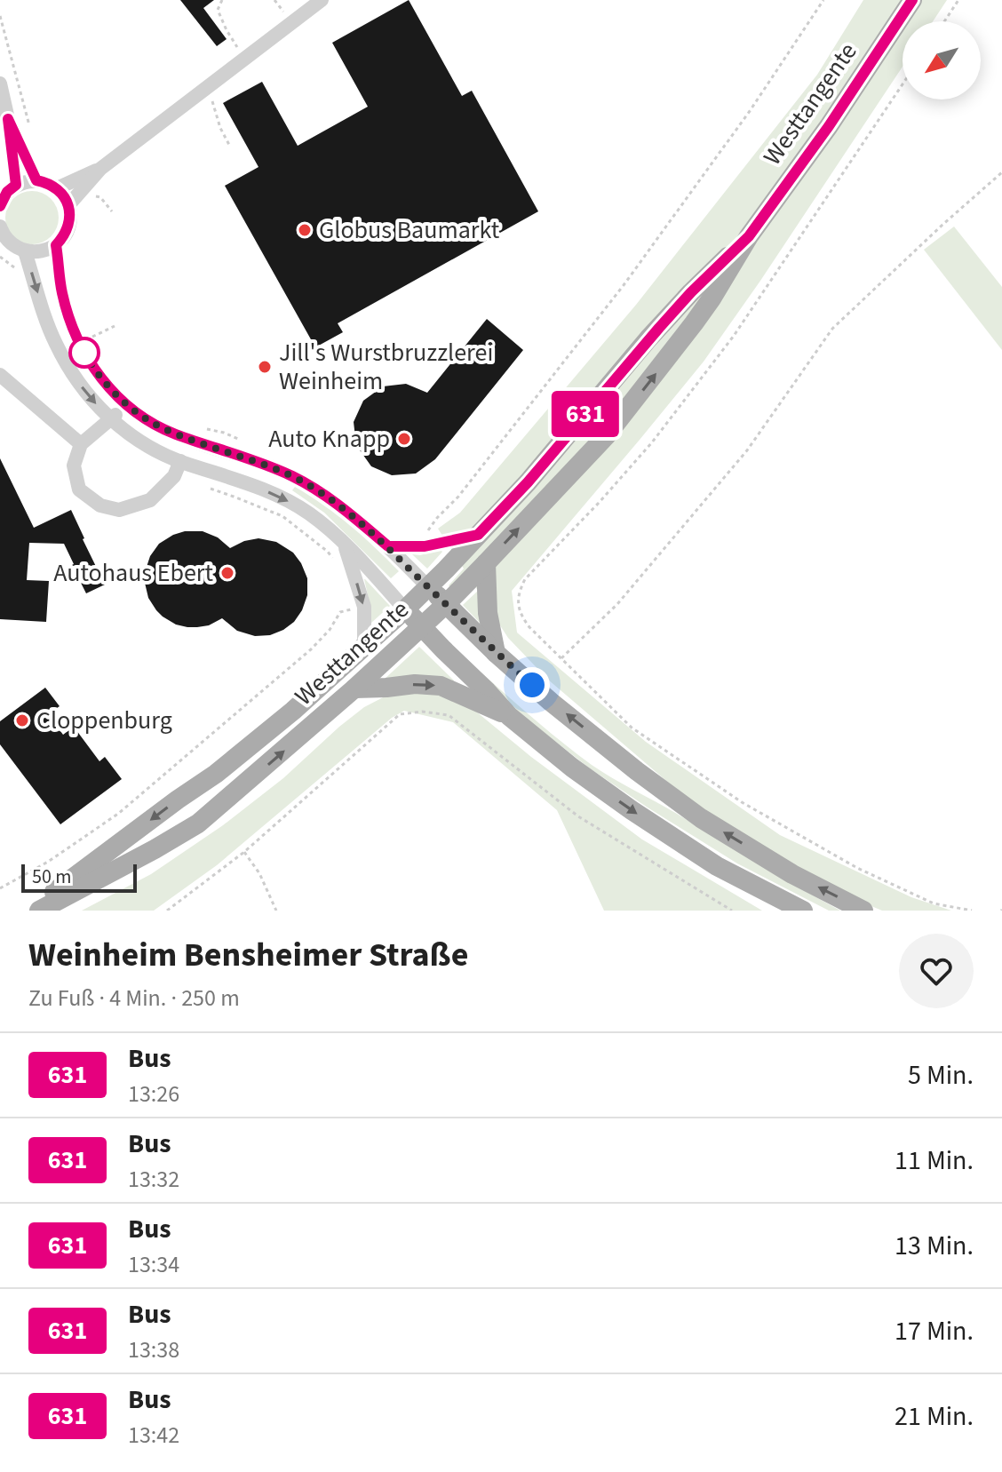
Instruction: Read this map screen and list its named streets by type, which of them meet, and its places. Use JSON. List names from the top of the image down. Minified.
{"streets":{"main road":["Westtangente"]},"places":["Globus Baumarkt","Jill's Wurstbruzzlerei Weinheim","Auto Knapp","Autohaus Ebert","Cloppenburg"],"lines":["bus line 631"],"scale_bar":"50 m","north":"bottom left","page":{"on_map":"631","scale":"50 m","heading":["Weinheim Bensheimer Straße","Zu Fuß · 4 Min. · 250 m"],"list":[{"mark":"631","name":"Bus","note":"13:26","value":"5 Min."},{"mark":"631","name":"Bus","note":"13:32","value":"11 Min."},{"mark":"631","name":"Bus","note":"13:34","value":"13 Min."},{"mark":"631","name":"Bus","note":"13:38","value":"17 Min."},{"mark":"631","name":"Bus","note":"13:42","value":"21 Min."}]}}
